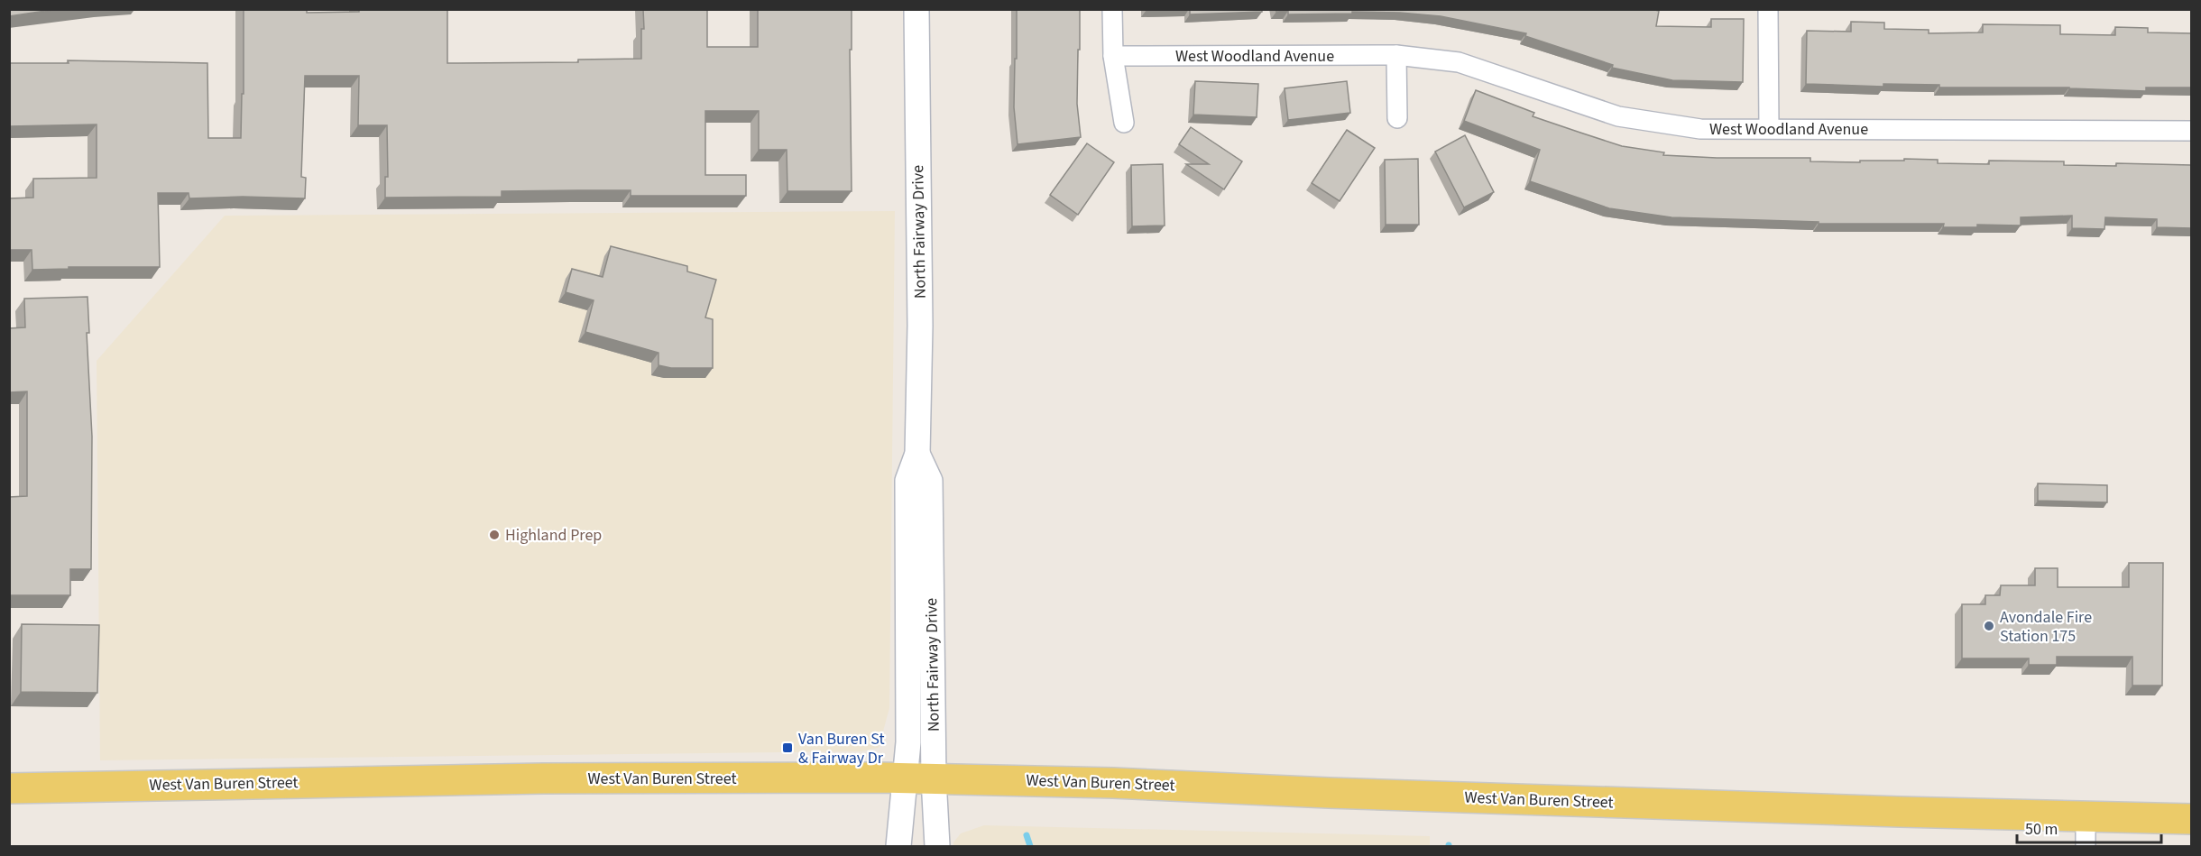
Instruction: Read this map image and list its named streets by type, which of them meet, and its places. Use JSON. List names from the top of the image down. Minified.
{"streets":{"main road":["West Van Buren Street"],"street":["West Woodland Avenue","North Fairway Drive"]},"crossings":[["North Fairway Drive","West Van Buren Street"]],"places":{"other":["Highland Prep","Avondale Fire Station 175"],"transit":["Van Buren St & Fairway Dr"]},"scale_bar":"50 m"}
